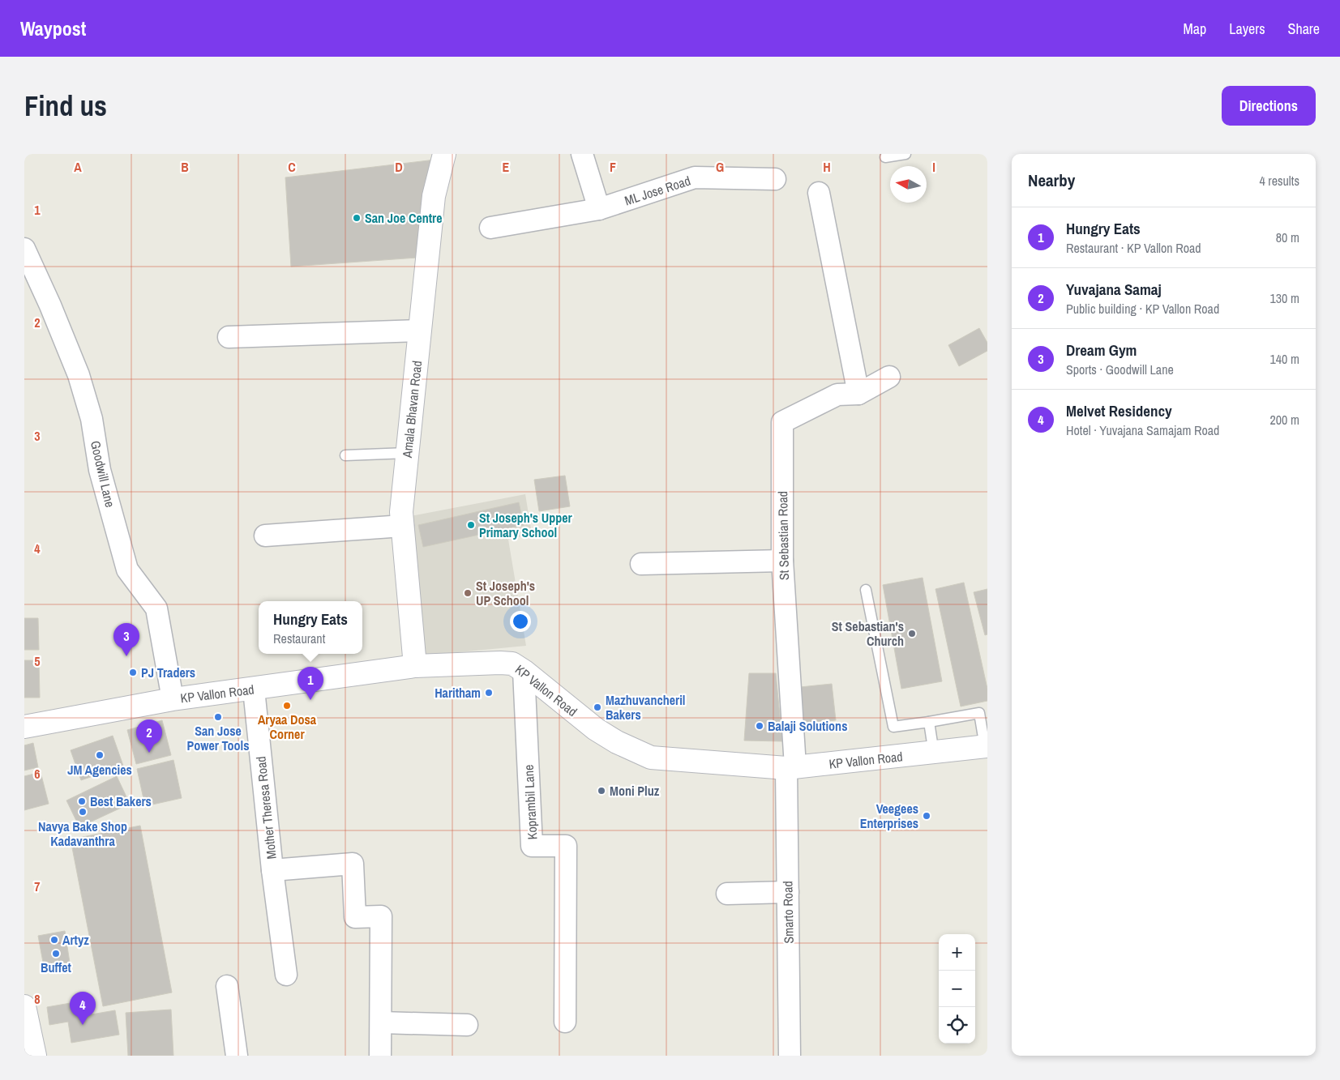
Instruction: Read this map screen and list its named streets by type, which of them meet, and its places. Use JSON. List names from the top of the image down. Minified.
{"streets":{"street":["ML Jose Road","Amala Bhavan Road","Goodwill Lane","St Sebastian Road","KP Vallon Road","Koprambil Lane","Mother Theresa Road","Smarto Road"]},"crossings":[["Amala Bhavan Road","KP Vallon Road"],["Goodwill Lane","KP Vallon Road"],["St Sebastian Road","KP Vallon Road"],["St Sebastian Road","Smarto Road"],["KP Vallon Road","Koprambil Lane"],["KP Vallon Road","Mother Theresa Road"],["KP Vallon Road","Smarto Road"]],"places":["San Joe Centre","St Joseph's Upper Primary School","St Joseph's UP School","St Sebastian's Church","PJ Traders","Haritham","Aryaa Dosa Corner","Mazhuvancheril Bakers","San Jose Power Tools","Balaji Solutions","JM Agencies","Moni Pluz","Best Bakers","Navya Bake Shop Kadavanthra","Veegees Enterprises","Artyz","Buffet"],"north":"left","page":{"header":"Waypost","nav":["Map","Layers","Share"],"buttons":"Directions","title":"Find us","heading":["Nearby","4 results"],"list":[{"mark":"1","name":"Hungry Eats","note":"Restaurant · KP Vallon Road","value":"80 m"},{"mark":"2","name":"Yuvajana Samaj","note":"Public building · KP Vallon Road","value":"130 m"},{"mark":"3","name":"Dream Gym","note":"Sports · Goodwill Lane","value":"140 m"},{"mark":"4","name":"Melvet Residency","note":"Hotel · Yuvajana Samajam Road","value":"200 m"}],"popup":["Hungry Eats","Restaurant"],"pins":["3","1","2","4"],"map_buttons":["+","−"]},"grid":{"columns":["A","B","C","D","E","F","G","H","I"],"rows":["1","2","3","4","5","6","7","8"]}}
